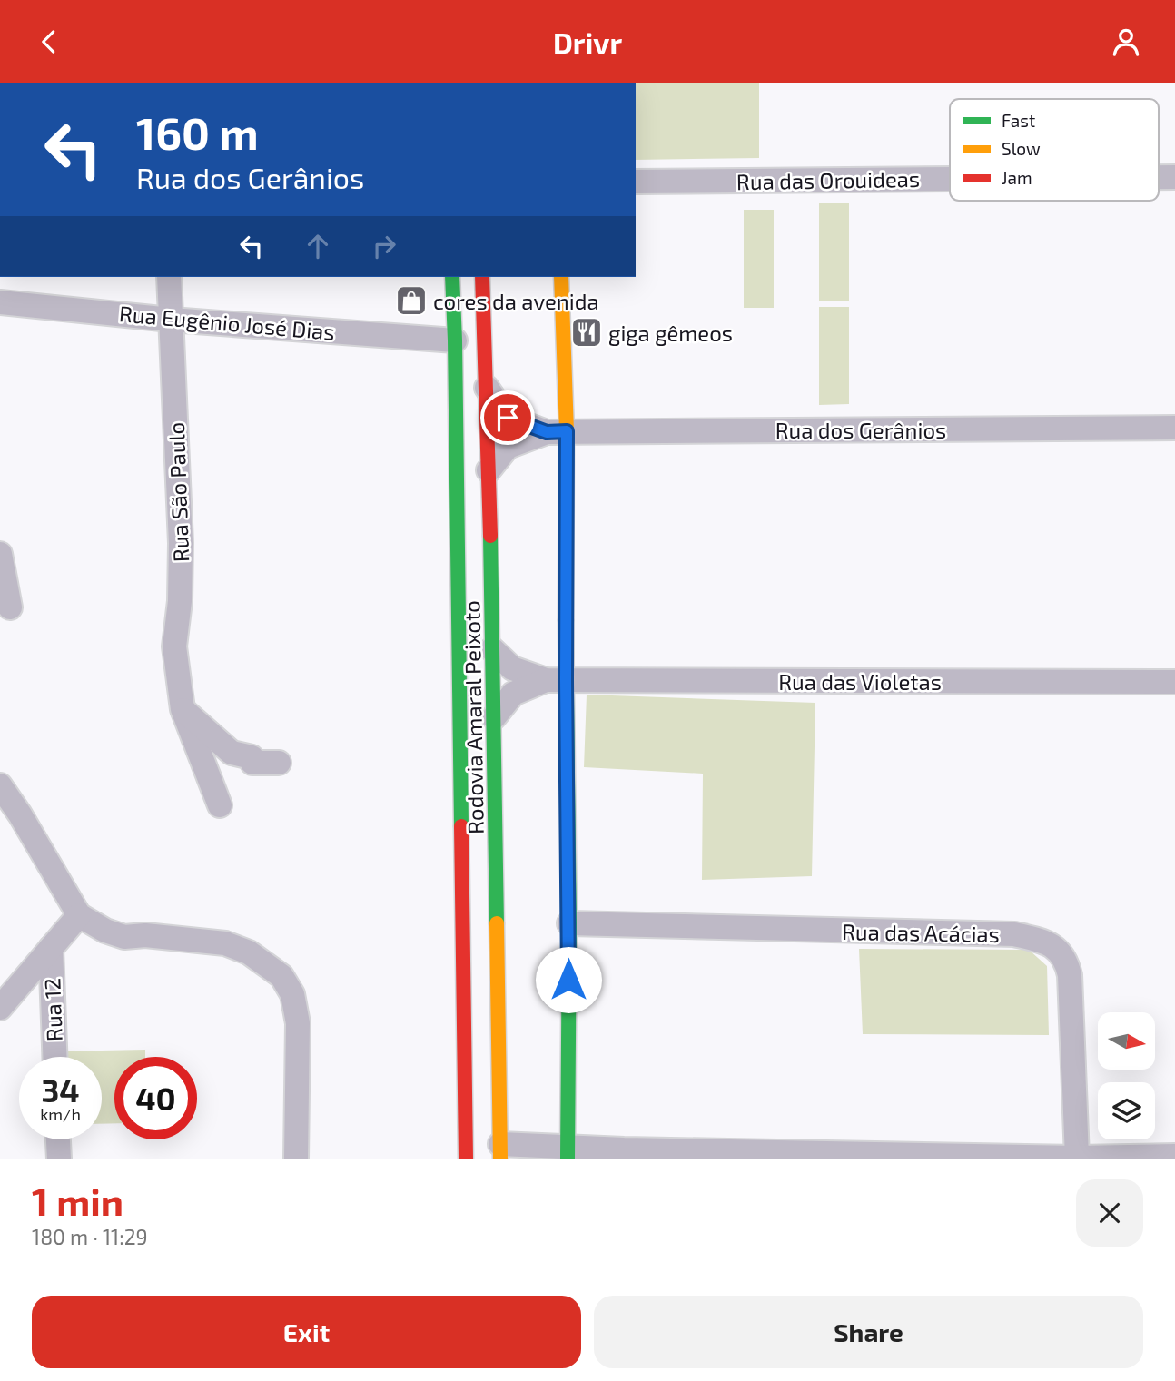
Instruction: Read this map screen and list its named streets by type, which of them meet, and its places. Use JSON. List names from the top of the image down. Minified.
{"streets":{"main road":["Rodovia Amaral Peixoto"],"street":["Rua das Orouideas","Rua Eugênio José Dias","Rua dos Gerânios","Rua São Paulo","Rua das Violetas","Rua das Acácias","Rua 12"]},"crossings":[["Rua Eugênio José Dias","Rua São Paulo"],["Rua Eugênio José Dias","Rodovia Amaral Peixoto"],["Rua dos Gerânios","Rodovia Amaral Peixoto"],["Rua das Violetas","Rodovia Amaral Peixoto"]],"places":{"shop":["cores da avenida"],"restaurant":["giga gêmeos"]},"legend":["Fast","Slow","Jam"],"north":"right","page":{"header":"Drivr","turn":["160 m","Rua dos Gerânios"],"speed":"34 km/h","limit":"40","heading":["1 min","180 m · 11:29"],"buttons":["Exit","Share"]}}
